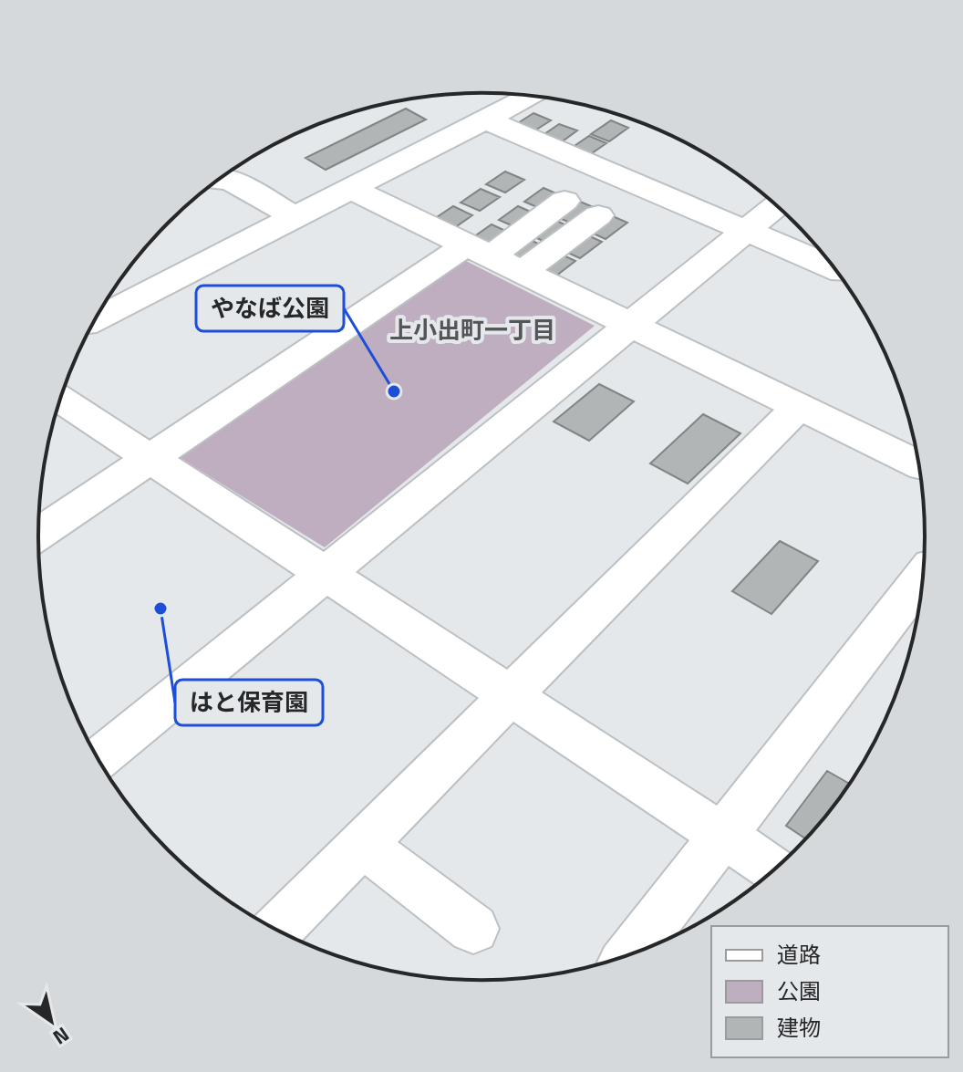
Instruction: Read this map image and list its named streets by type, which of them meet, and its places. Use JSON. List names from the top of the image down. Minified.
{"districts":["上小出町一丁目"],"places":["やなば公園","はと保育園"],"legend":["道路","公園","建物"],"north":"bottom right"}
